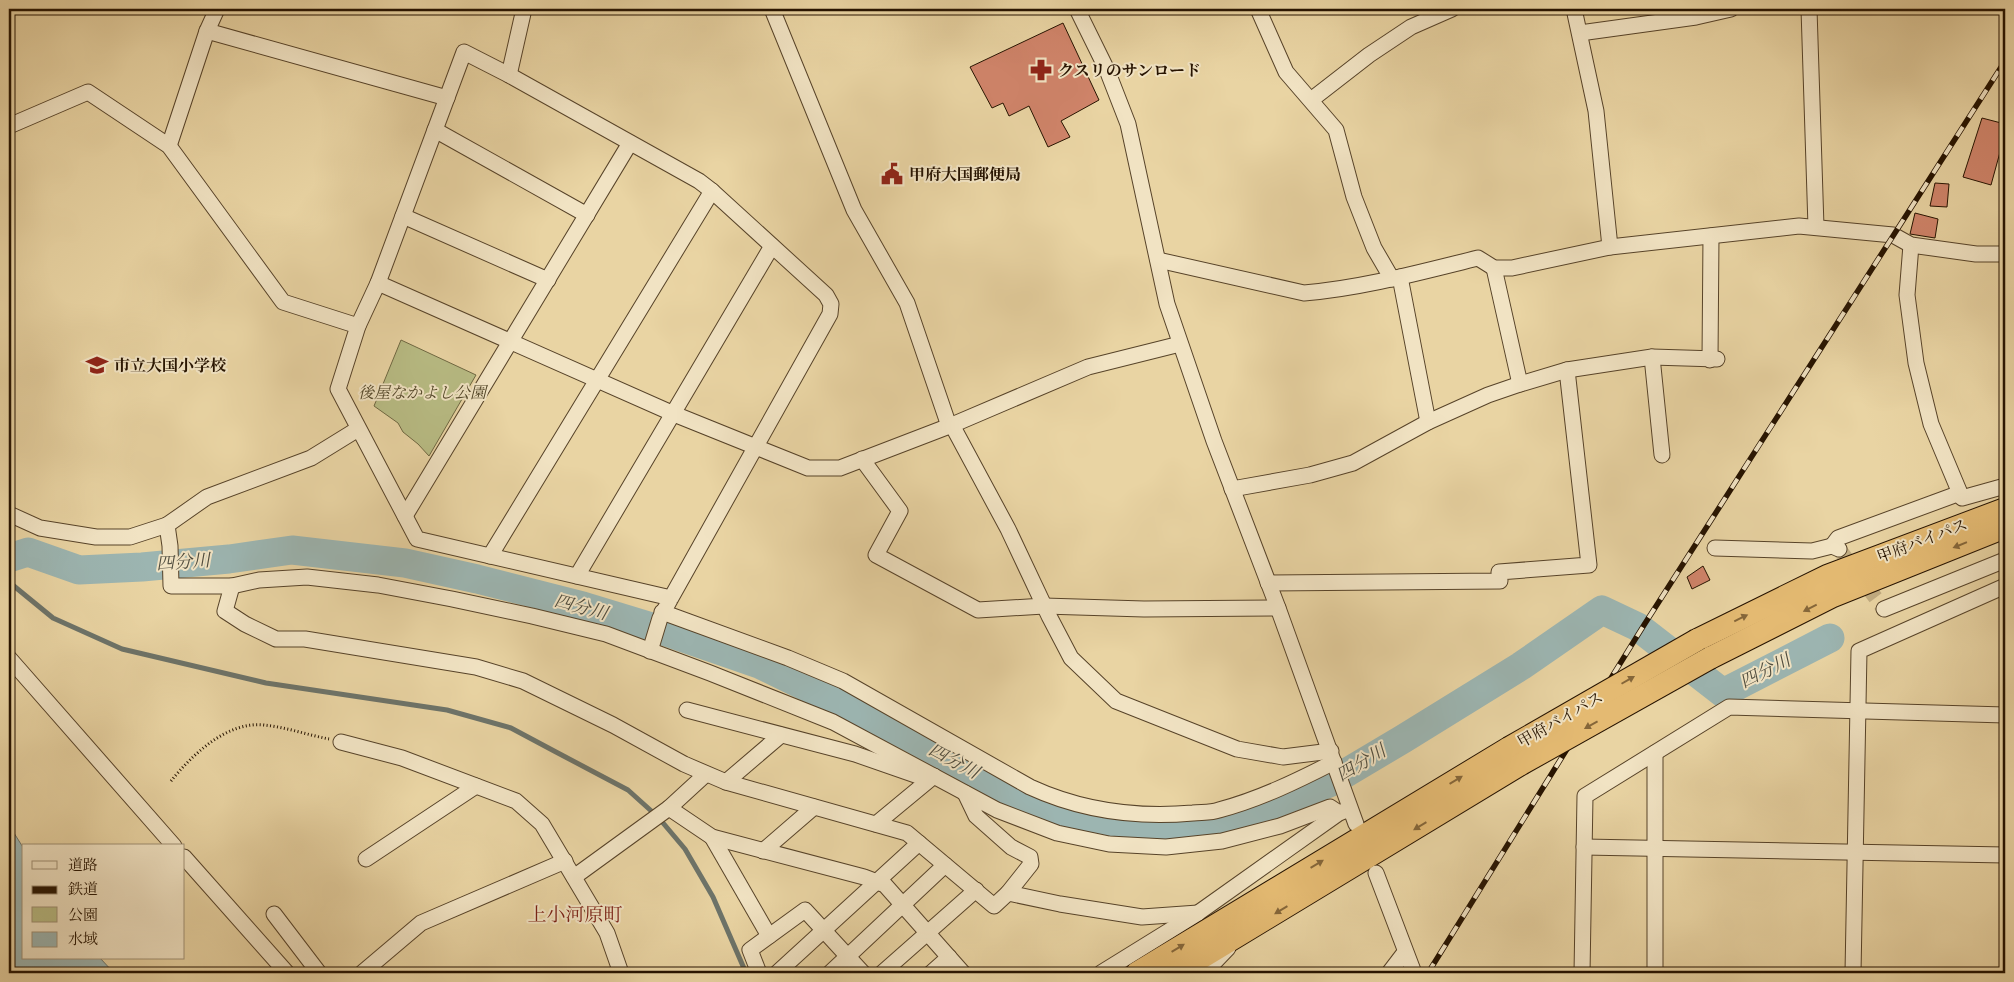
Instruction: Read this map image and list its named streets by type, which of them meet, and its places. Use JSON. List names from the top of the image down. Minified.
{"streets":{"highway":["甲府バイパス"]},"districts":["上小河原町"],"water":["四分川"],"parks":["後屋なかよし公園"],"places":{"pharmacy":["クスリのサンロード"],"public building":["甲府大国郵便局"],"school or university":["市立大国小学校"]},"legend":["道路","鉄道","公園","水域"]}
